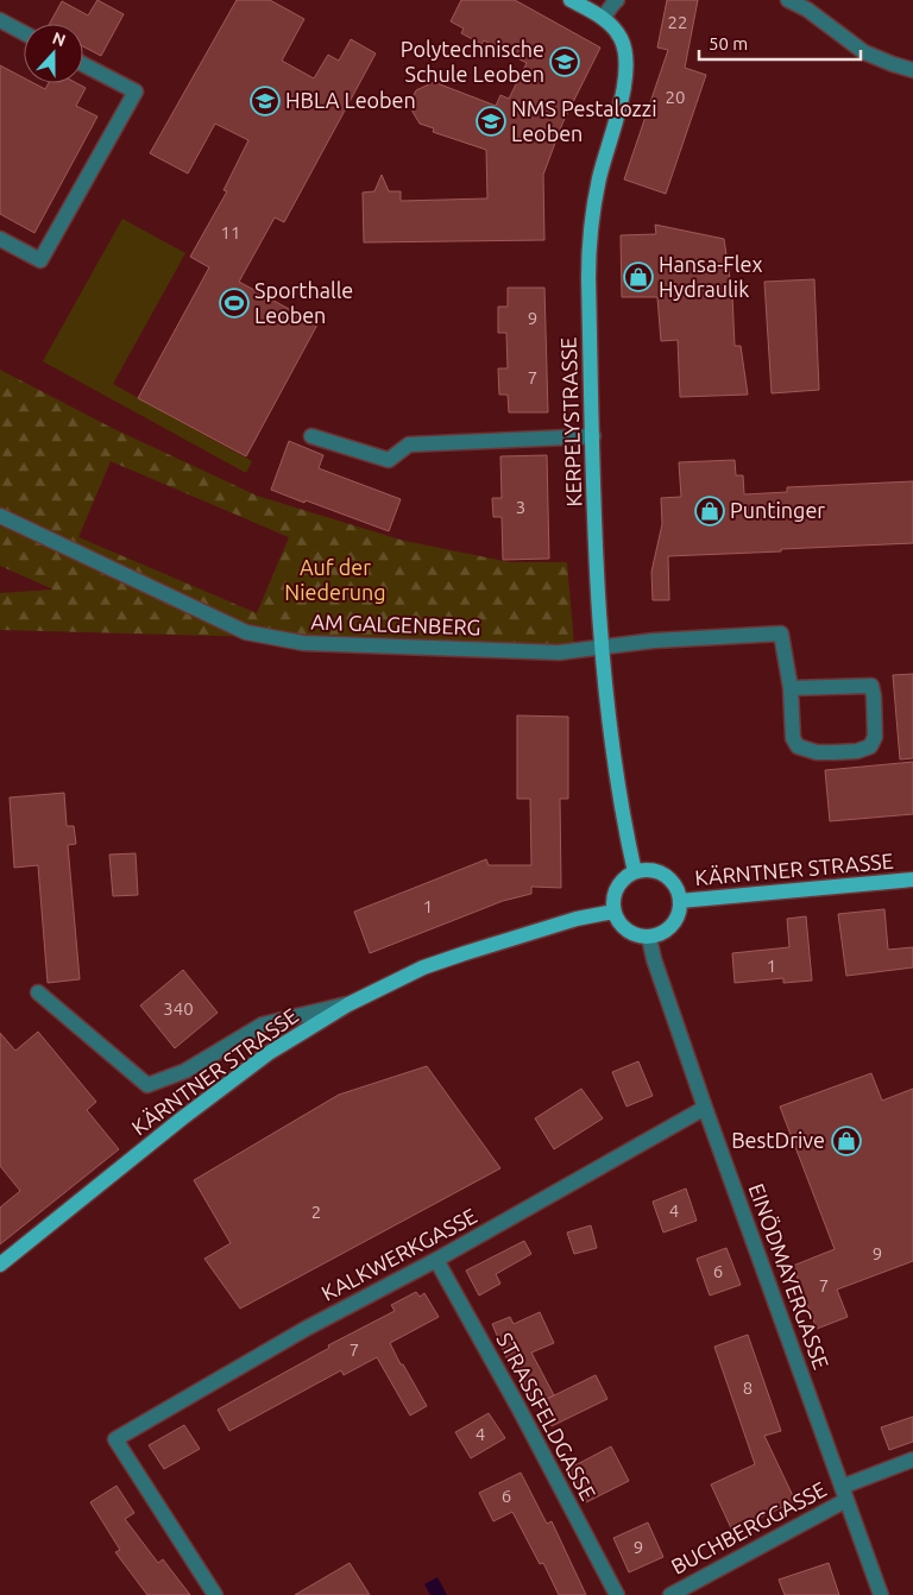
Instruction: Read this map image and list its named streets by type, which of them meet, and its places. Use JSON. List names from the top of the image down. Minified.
{"streets":{"main road":["KERPELYSTRASSE","KÄRNTNER STRASSE"],"street":["AM GALGENBERG","KALKWERKGASSE","EINÖDMAYERGASSE","STRASSFELDGASSE","BUCHBERGGASSE"]},"crossings":[["KERPELYSTRASSE","AM GALGENBERG"],["KERPELYSTRASSE","KÄRNTNER STRASSE"],["KERPELYSTRASSE","EINÖDMAYERGASSE"],["KÄRNTNER STRASSE","EINÖDMAYERGASSE"],["KALKWERKGASSE","EINÖDMAYERGASSE"],["KALKWERKGASSE","STRASSFELDGASSE"],["EINÖDMAYERGASSE","BUCHBERGGASSE"]],"parks":["Auf der Niederung"],"places":{"school or university":["Polytechnische Schule Leoben","HBLA Leoben","NMS Pestalozzi Leoben"],"shop":["Hansa-Flex Hydraulik","Puntinger","BestDrive"],"sports":["Sporthalle Leoben"]},"house_numbers":["22","20","11","9","7","3","1","1","340","4","2","9","6","7","7","8","4","6","9"],"scale_bar":"50 m","north":"top"}
